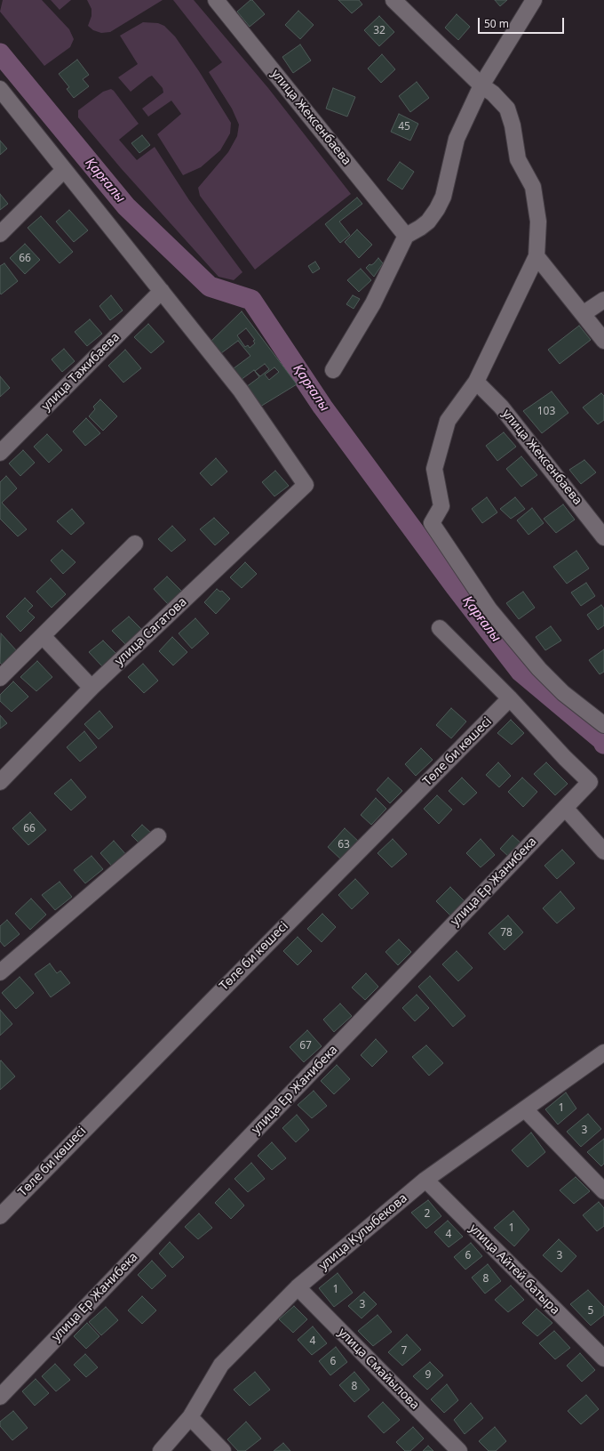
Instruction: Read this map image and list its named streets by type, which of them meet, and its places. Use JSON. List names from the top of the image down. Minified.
{"streets":{"street":["улица Жексенбаева","улица Тажибаева","улица Сагатова","Төле би көшесі","улица Ер Жанибека","улица Кулыбекова","улица Айтей батыра","улица Смайылова"]},"crossings":[["улица Тажибаева","улица Сагатова"],["Төле би көшесі","улица Ер Жанибека"],["улица Кулыбекова","улица Айтей батыра"],["улица Кулыбекова","улица Смайылова"]],"water":["Қарғалы"],"house_numbers":["32","45","66","103","66","63","78","67","1","3","2","1","4","6","3","8","1","3","5","4","7","6","9","8"],"scale_bar":"50 m"}
